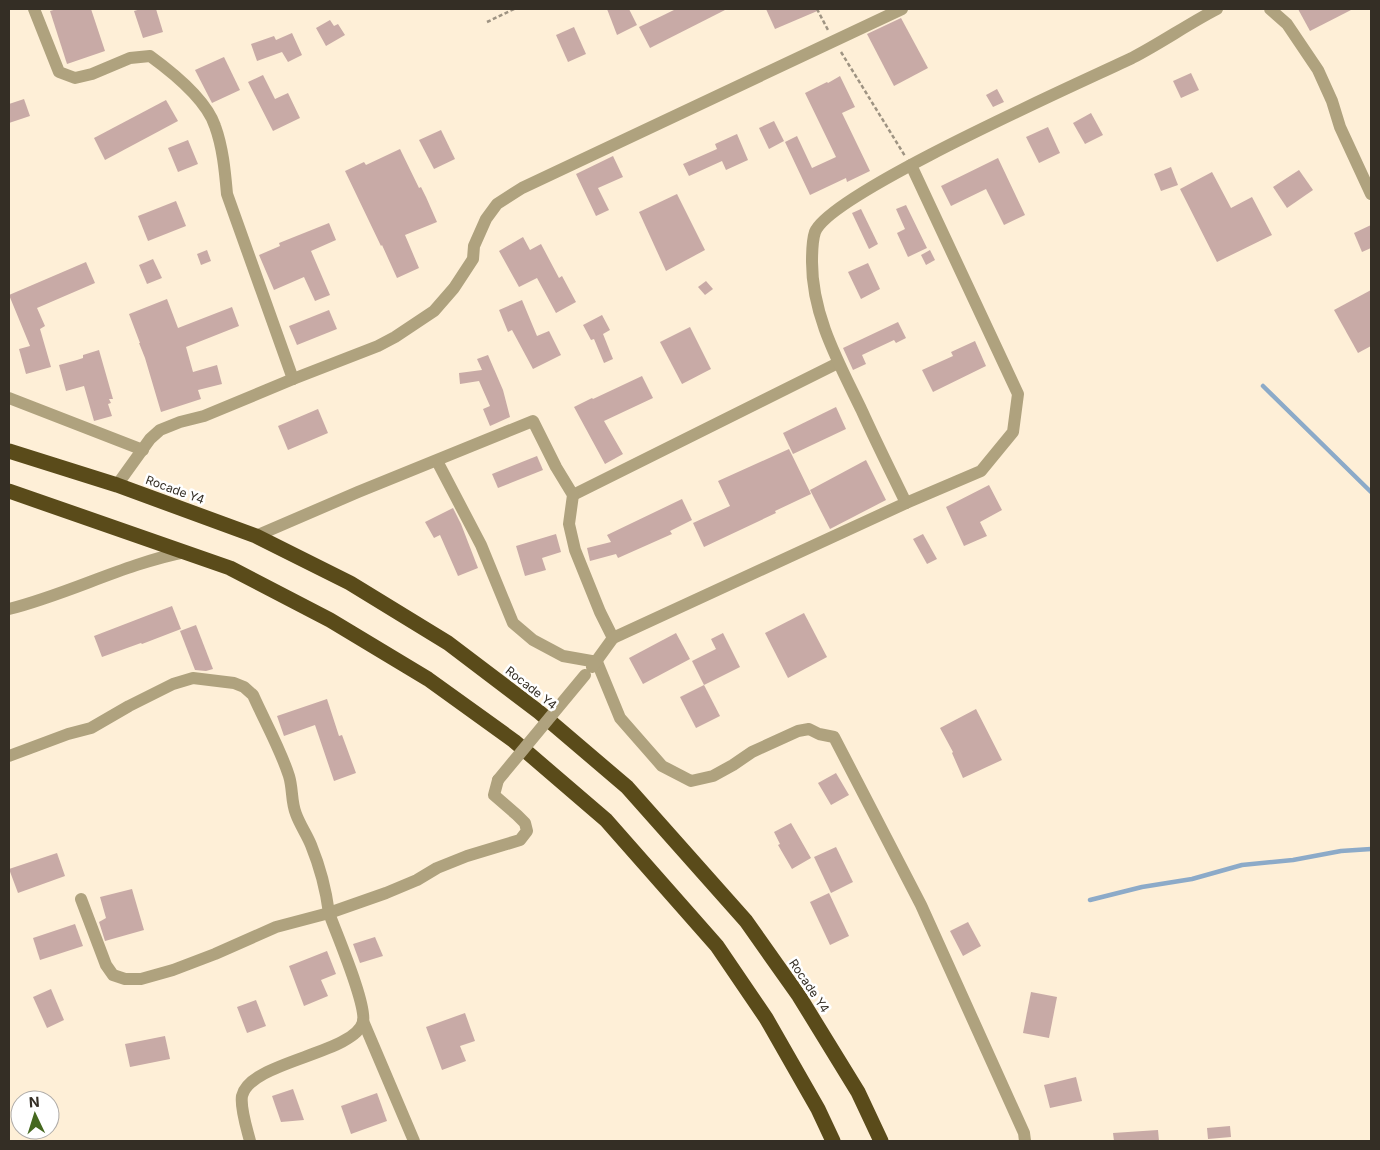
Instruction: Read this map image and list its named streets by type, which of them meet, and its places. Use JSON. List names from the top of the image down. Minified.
{"streets":{"highway":["Rocade Y4"]},"north":"top"}
